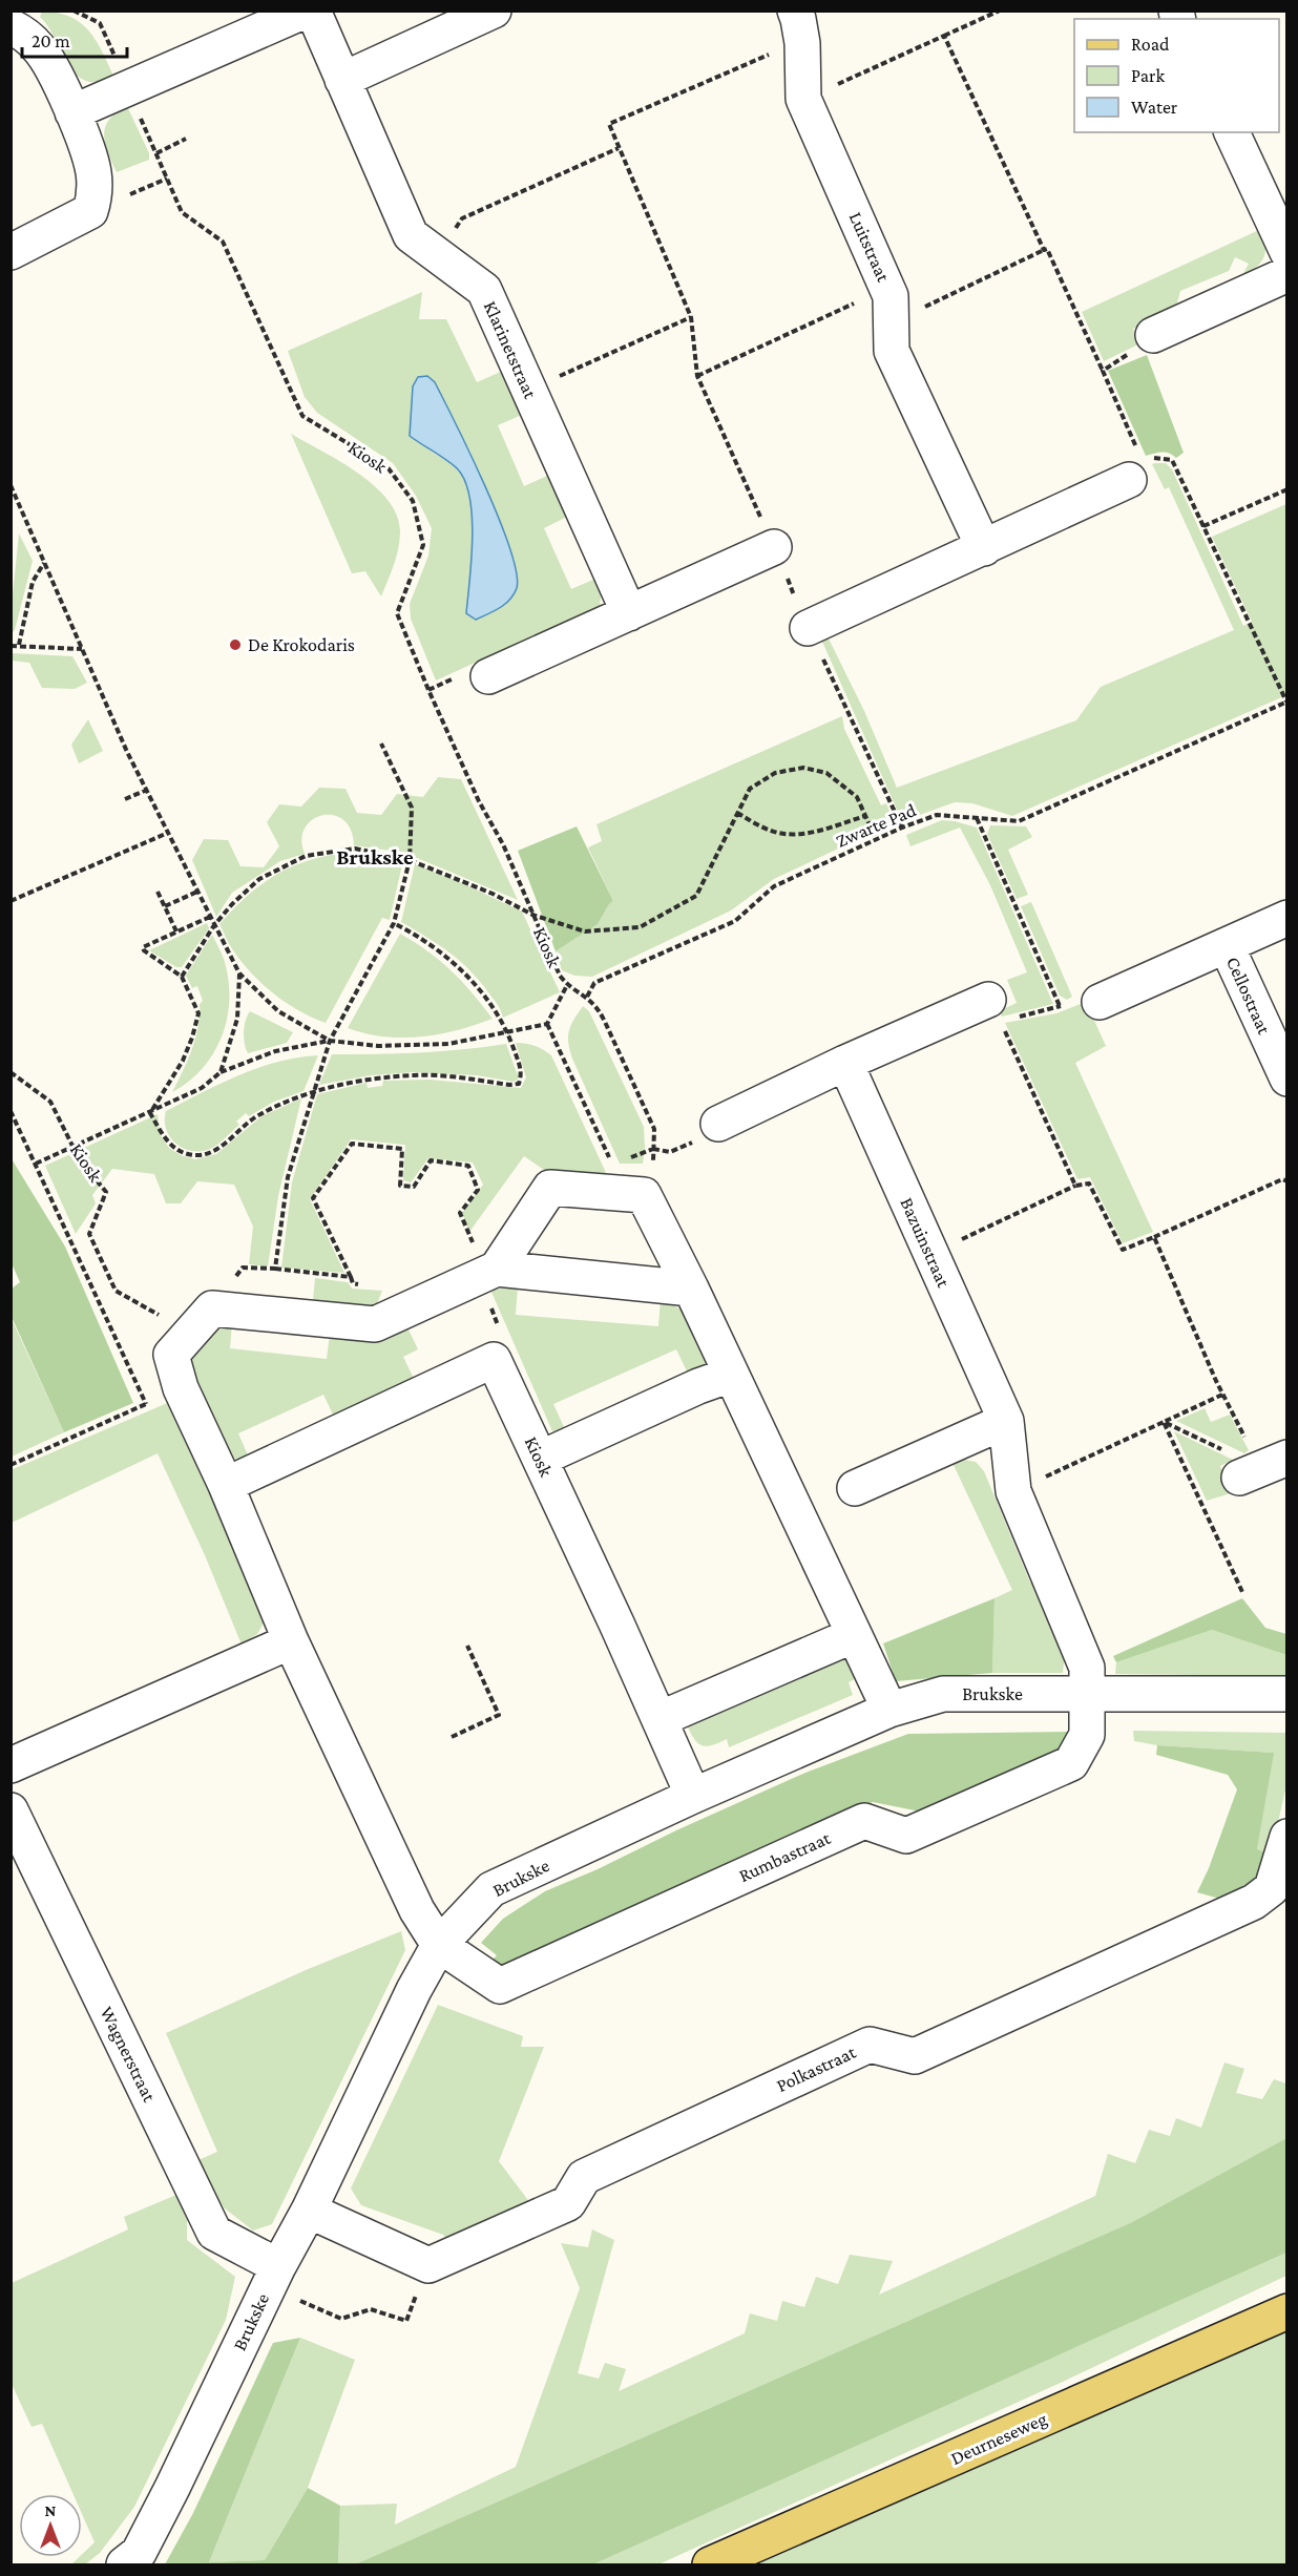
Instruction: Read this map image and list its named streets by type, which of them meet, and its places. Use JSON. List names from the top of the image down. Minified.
{"streets":{"main road":["Deurneseweg"],"street":["Luitstraat","Klarinetstraat","Kiosk","Cellostraat","Bazuinstraat","Brukske","Rumbastraat","Wagnerstraat","Polkastraat"],"path":["Zwarte Pad"]},"crossings":[["Kiosk","Brukske"],["Bazuinstraat","Brukske"],["Bazuinstraat","Rumbastraat"],["Brukske","Rumbastraat"],["Brukske","Wagnerstraat"]],"districts":["Brukske"],"places":["De Krokodaris"],"legend":["Road","Park","Water"],"scale_bar":"20 m","north":"top"}
